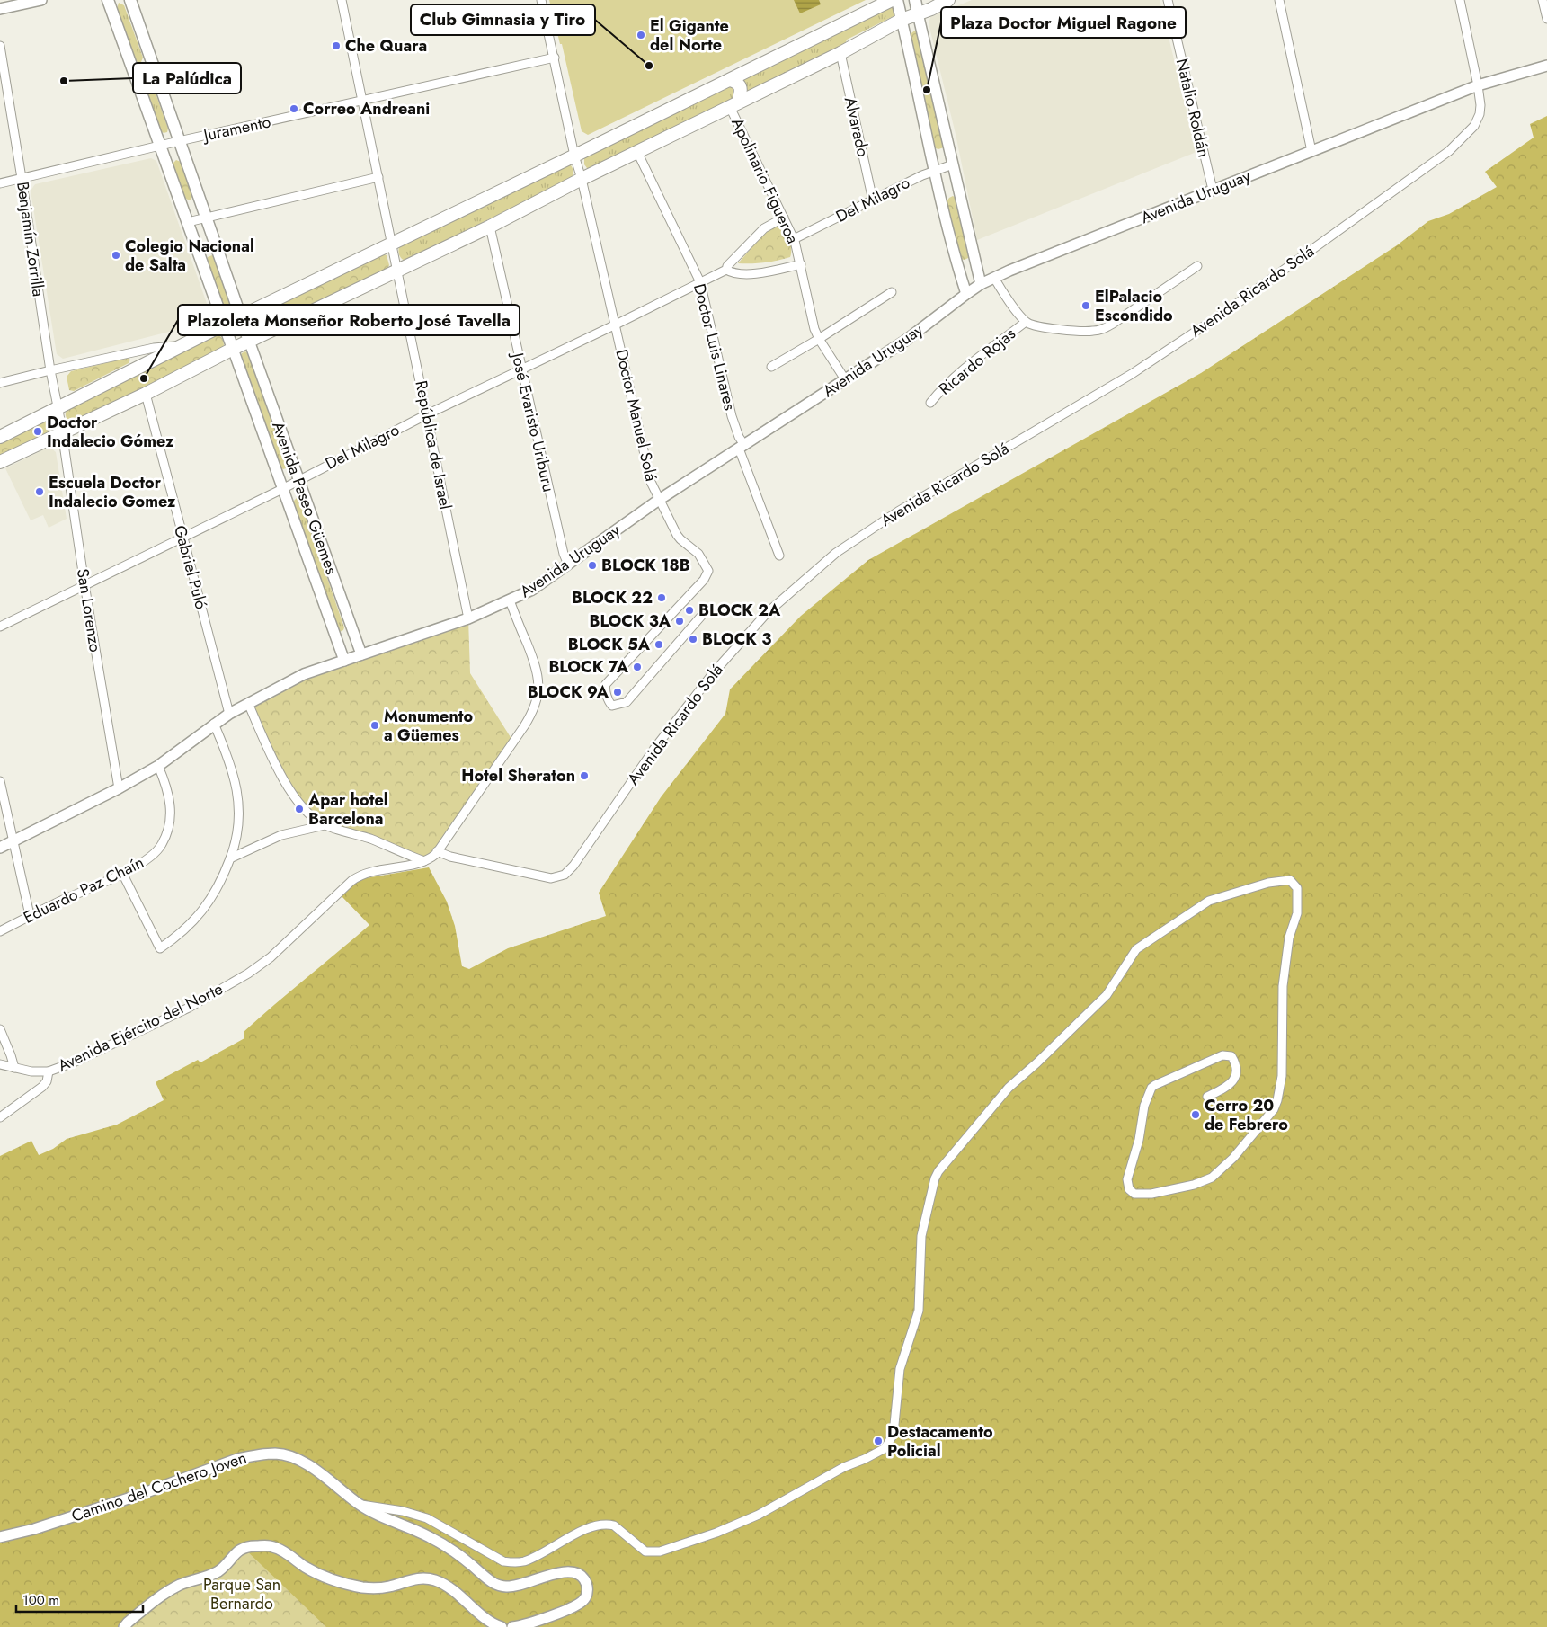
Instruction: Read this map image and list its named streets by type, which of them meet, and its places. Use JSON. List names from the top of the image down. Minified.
{"streets":{"street":["Natalio Roldán","Alvarado","Juramento","Apolinario Figueroa","Avenida Uruguay","Del Milagro","Benjamín Zorrilla","Avenida Ricardo Solá","Doctor Luis Linares","Ricardo Rojas","Doctor Manuel Solá","José Evaristo Uriburu","República de Israel","Avenida Paseo Güemes","Gabriel Puló","San Lorenzo","Eduardo Paz Chaín","Avenida Ejército del Norte","Camino del Cochero Joven"]},"crossings":[["Natalio Roldán","Avenida Uruguay"],["Alvarado","Del Milagro"],["Juramento","Benjamín Zorrilla"],["Juramento","Doctor Manuel Solá"],["Juramento","República de Israel"],["Apolinario Figueroa","Avenida Uruguay"],["Apolinario Figueroa","Del Milagro"],["Avenida Uruguay","Avenida Ricardo Solá"],["Avenida Uruguay","Doctor Luis Linares"],["Avenida Uruguay","Doctor Manuel Solá"],["Avenida Uruguay","José Evaristo Uriburu"],["Avenida Uruguay","República de Israel"],["Avenida Uruguay","Avenida Paseo Güemes"],["Avenida Uruguay","Gabriel Puló"],["Avenida Uruguay","San Lorenzo"],["Avenida Uruguay","Eduardo Paz Chaín"],["Avenida Uruguay","Avenida Ejército del Norte"],["Del Milagro","Doctor Luis Linares"],["Del Milagro","Doctor Manuel Solá"],["Del Milagro","José Evaristo Uriburu"],["Del Milagro","República de Israel"],["Del Milagro","Avenida Paseo Güemes"],["Del Milagro","Gabriel Puló"],["Del Milagro","San Lorenzo"],["Benjamín Zorrilla","San Lorenzo"],["Avenida Ricardo Solá","Avenida Ejército del Norte"]],"parks":["Parque San Bernardo"],"places":["El Gigante del Norte","Che Quara","Club Gimnasia y Tiro","La Palúdica","Plaza Doctor Miguel Ragone","Correo Andreani","Colegio Nacional de Salta","ElPalacio Escondido","Plazoleta Monseñor Roberto José Tavella","Doctor Indalecio Gómez","Escuela Doctor Indalecio Gomez","BLOCK 18B","BLOCK 22","BLOCK 2A","BLOCK 3A","BLOCK 3","BLOCK 5A","BLOCK 7A","BLOCK 9A","Monumento a Güemes","Hotel Sheraton","Apar hotel Barcelona","Cerro 20 de Febrero","Destacamento Policial"],"scale_bar":"100 m"}
